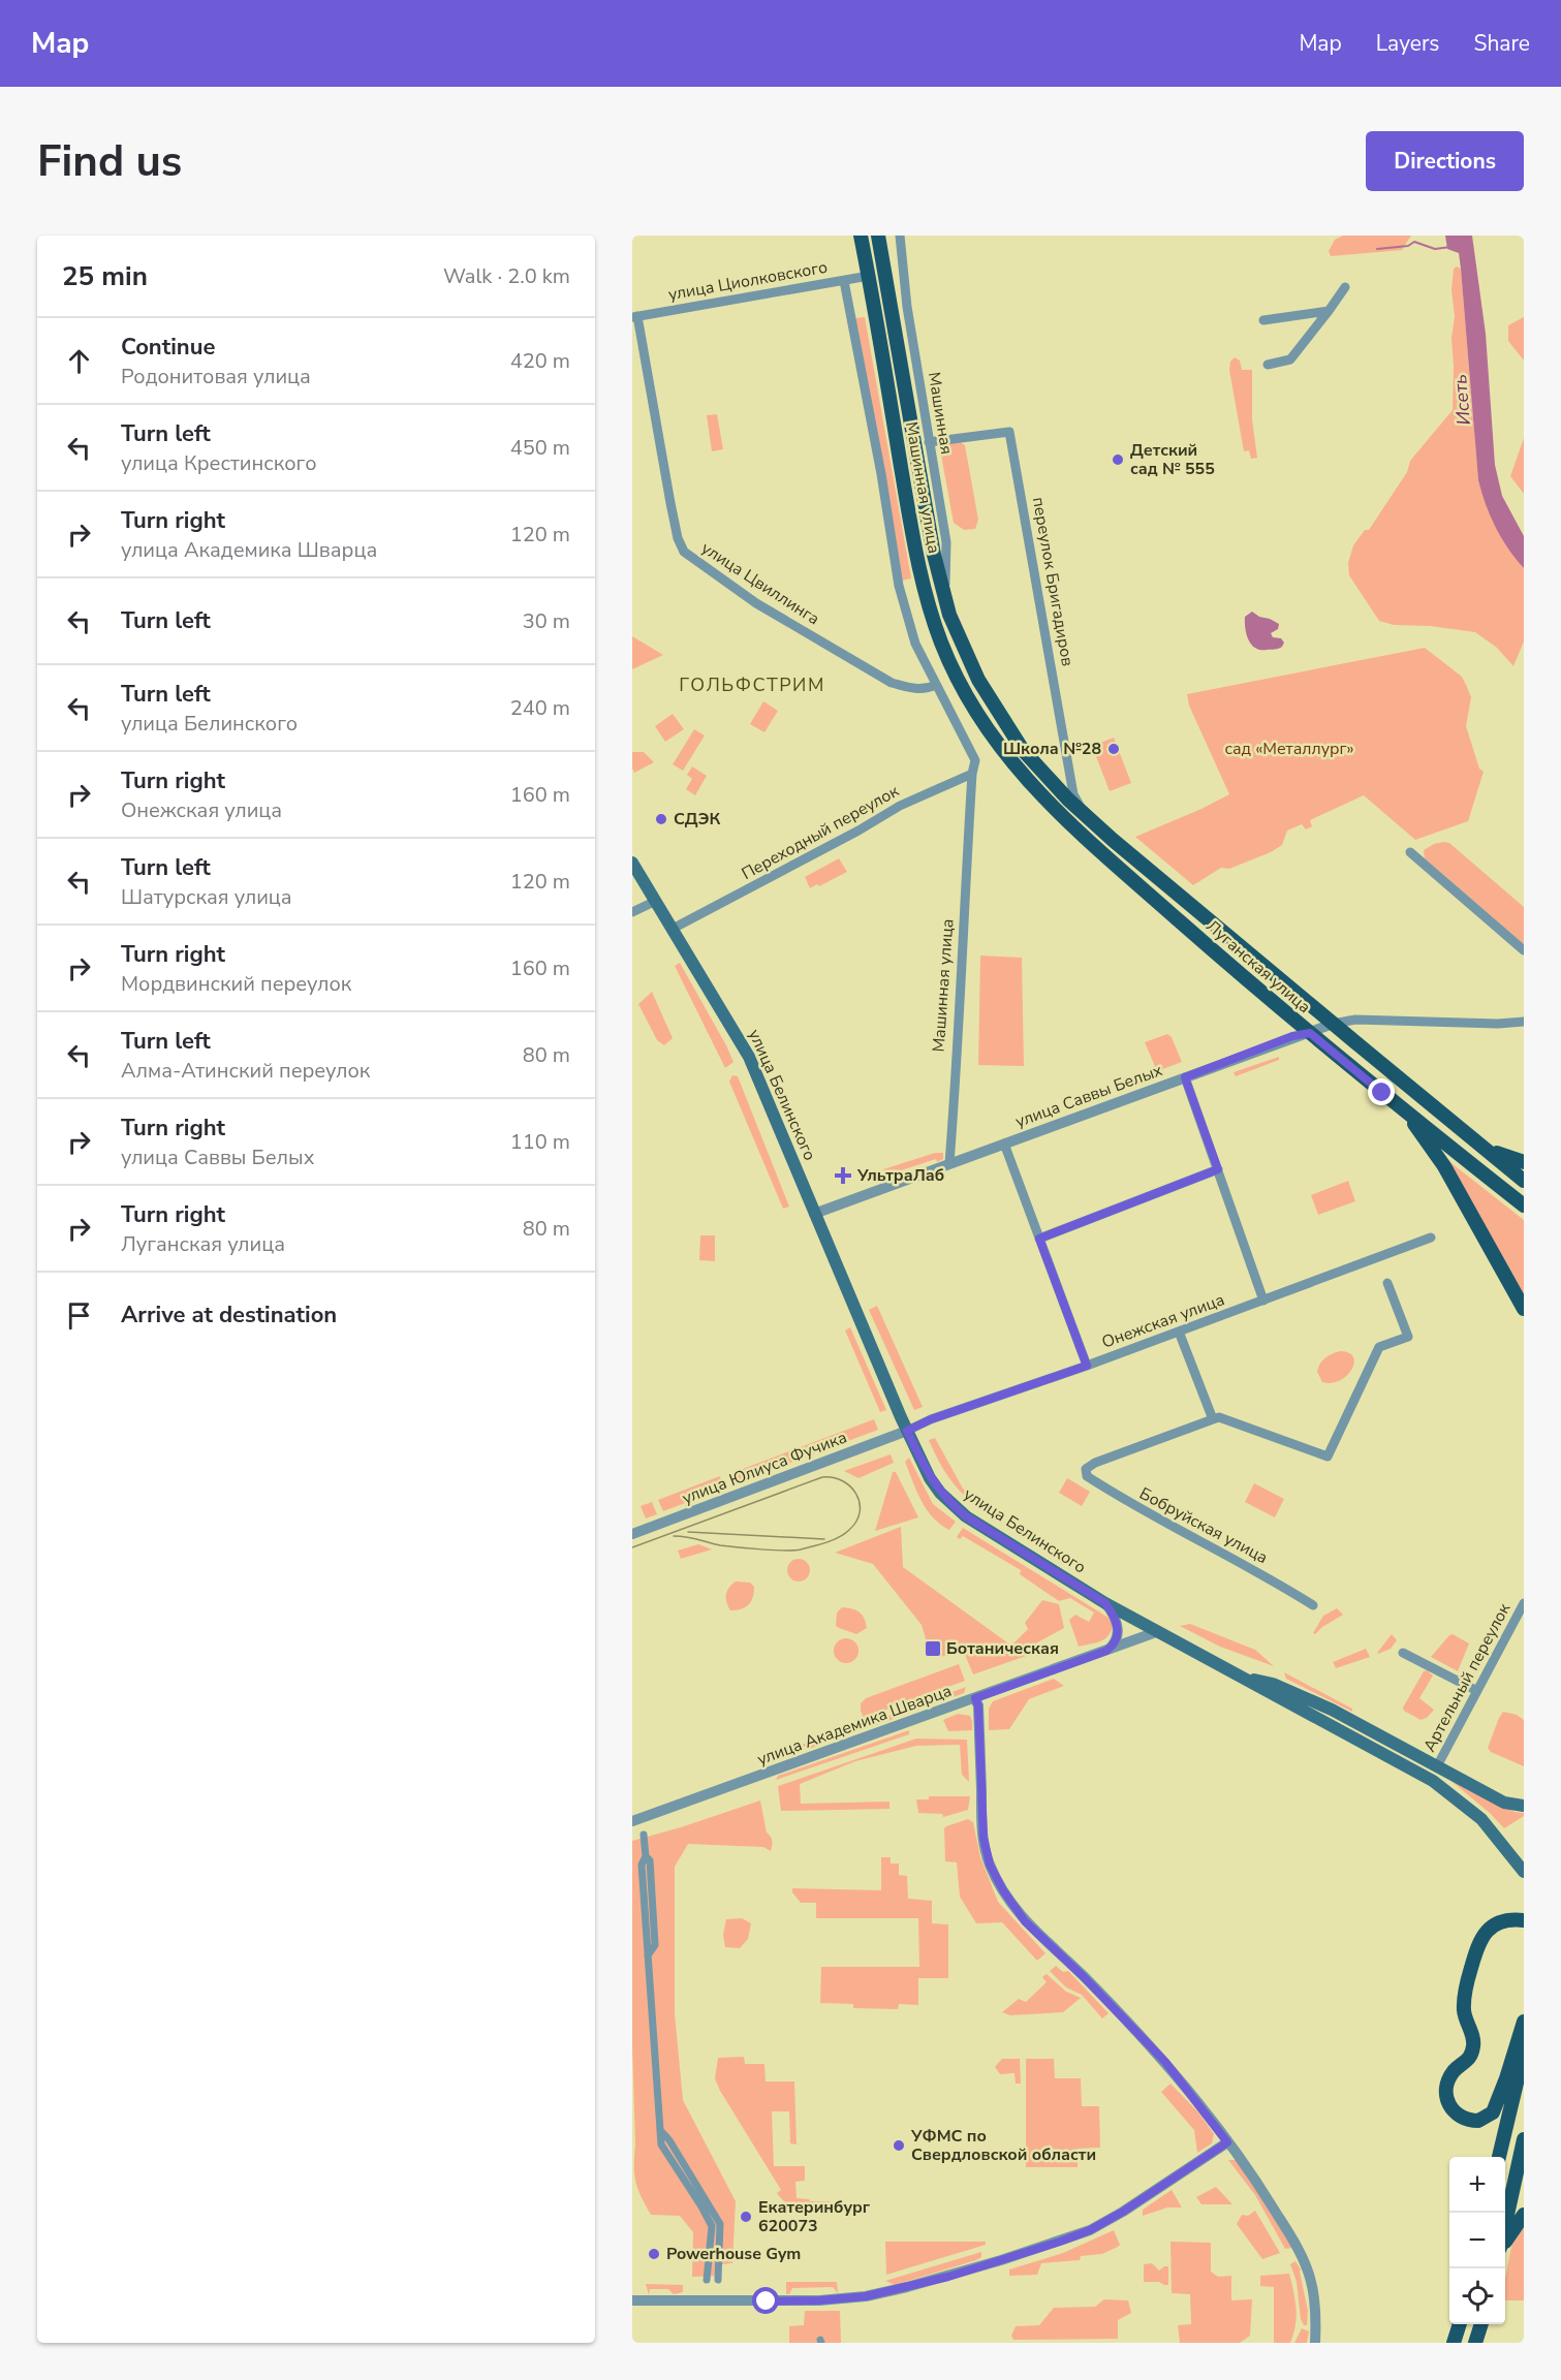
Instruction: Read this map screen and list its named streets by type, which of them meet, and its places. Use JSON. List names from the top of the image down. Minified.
{"streets":{"main road":["Машинная улица","Луганская улица","улица Белинского"],"street":["улица Циолковского","Машинная","переулок Бригадиров","улица Цвиллинга","Переходный переулок","улица Саввы Белых","Онежская улица","улица Юлиуса Фучика","Бобруйская улица","Артельный переулок","улица Академика Шварца"]},"crossings":[["улица Циолковского","Машинная улица"],["улица Циолковского","улица Цвиллинга"],["Машинная","Машинная улица"],["Машинная","переулок Бригадиров"],["Машинная улица","Переходный переулок"],["Машинная улица","Луганская улица"],["Машинная улица","улица Саввы Белых"],["переулок Бригадиров","Луганская улица"],["Переходный переулок","улица Белинского"],["Луганская улица","улица Саввы Белых"],["улица Белинского","улица Саввы Белых"],["улица Белинского","Онежская улица"],["улица Белинского","улица Юлиуса Фучика"],["улица Белинского","улица Академика Шварца"],["Онежская улица","улица Юлиуса Фучика"]],"districts":["ГОЛЬФСТРИМ"],"water":["Исеть"],"parks":["сад «Металлург»"],"places":{"other":["Детский сад № 555","Школа №28","СДЭК","УФМС по Свердловской области","Екатеринбург 620073","Powerhouse Gym"],"health":["УльтраЛаб"],"transit":["Ботаническая"]},"page":{"header":"Map","nav":["Map","Layers","Share"],"buttons":"Directions","title":"Find us","heading":["25 min","Walk · 2.0 km"],"list":[["Continue","Родонитовая улица","420 m"],["Turn left","улица Крестинского","450 m"],["Turn right","улица Академика Шварца","120 m"],["Turn left","30 m"],["Turn left","улица Белинского","240 m"],["Turn right","Онежская улица","160 m"],["Turn left","Шатурская улица","120 m"],["Turn right","Мордвинский переулок","160 m"],["Turn left","Алма-Атинский переулок","80 m"],["Turn right","улица Саввы Белых","110 m"],["Turn right","Луганская улица","80 m"],"Arrive at destination"],"map_buttons":["+","−"]}}
